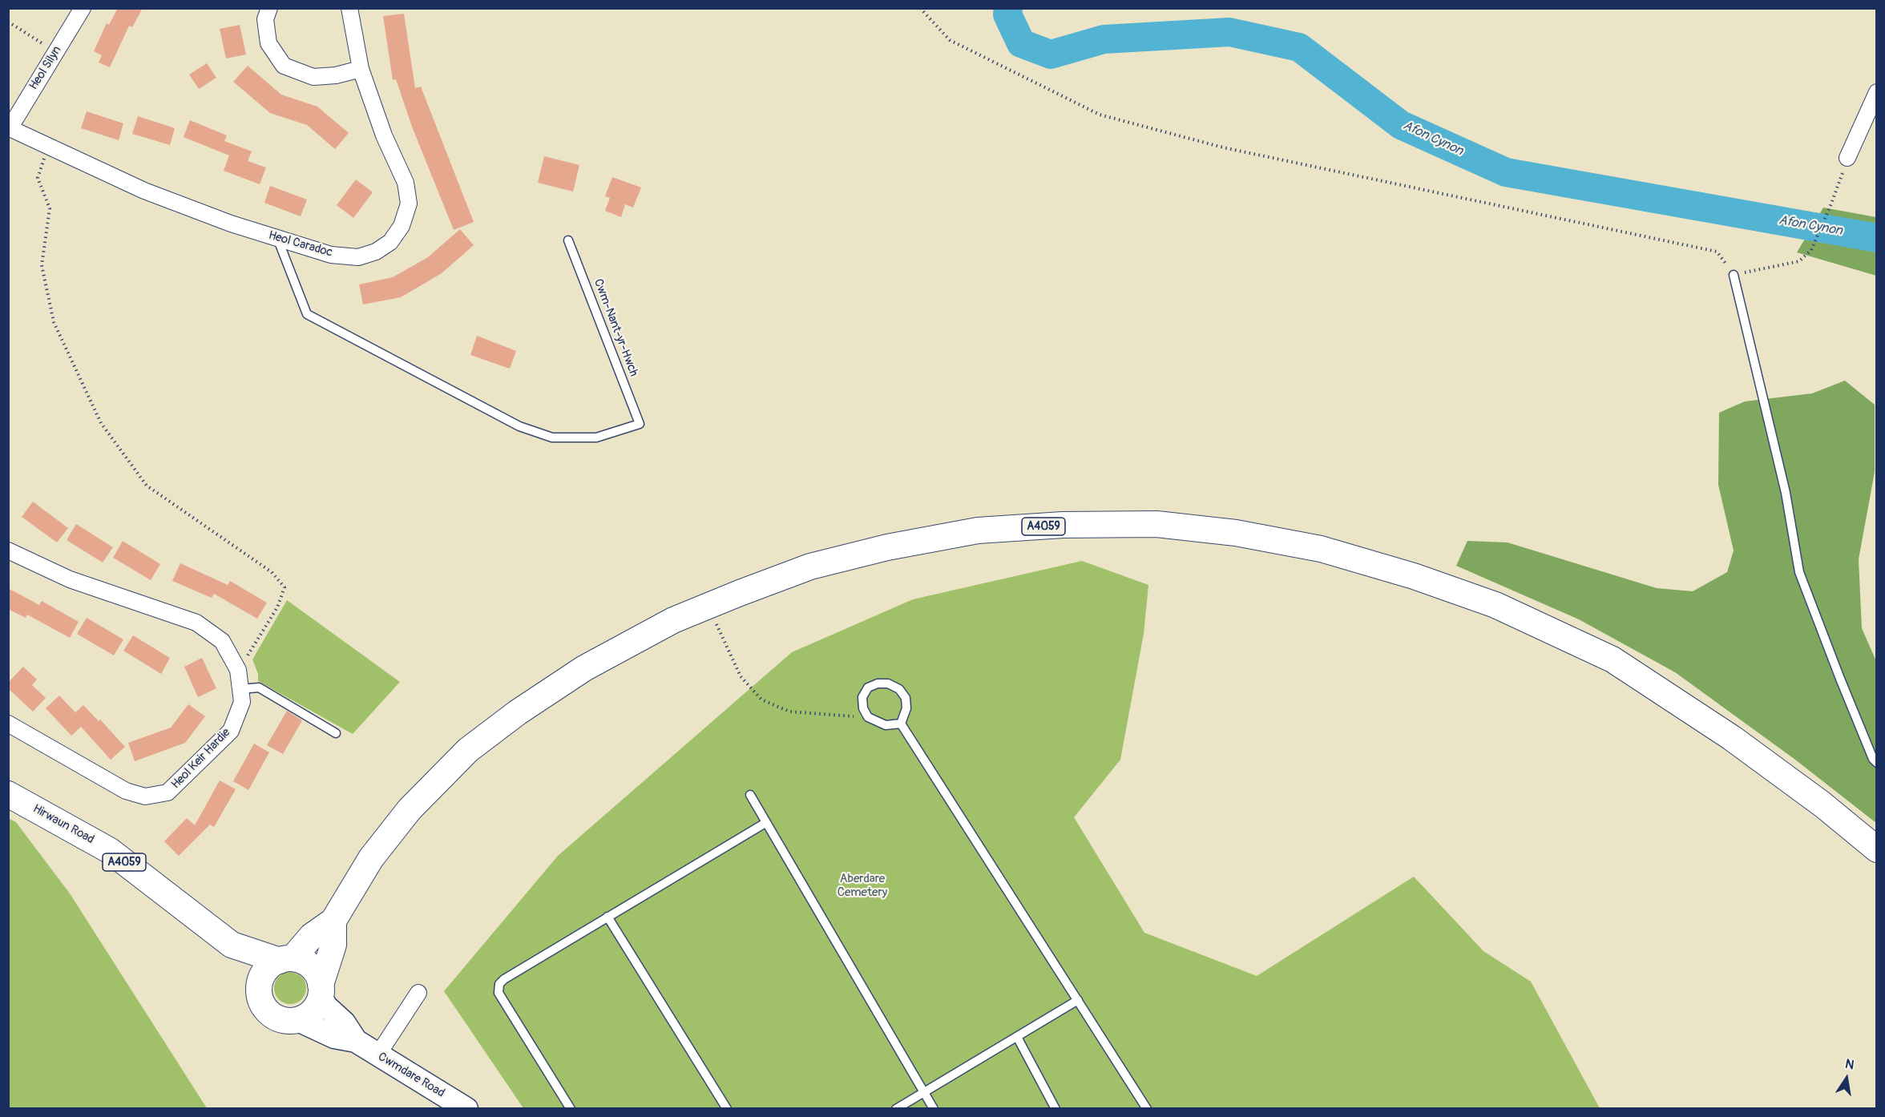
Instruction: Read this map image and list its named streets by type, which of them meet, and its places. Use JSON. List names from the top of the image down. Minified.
{"streets":{"main road":["A4059","Hirwaun Road","Cwmdare Road"],"street":["Heol Silyn","Heol Caradoc","Heol Keir Hardie"],"lane":["Cwm-Nant-yr-Hwch"]},"crossings":[["Heol Silyn","Heol Caradoc"],["Heol Caradoc","Cwm-Nant-yr-Hwch"],["A4059","Hirwaun Road"],["A4059","Cwmdare Road"],["Hirwaun Road","Cwmdare Road"]],"water":["Afon Cynon"],"parks":["Aberdare Cemetery"],"north":"top"}
